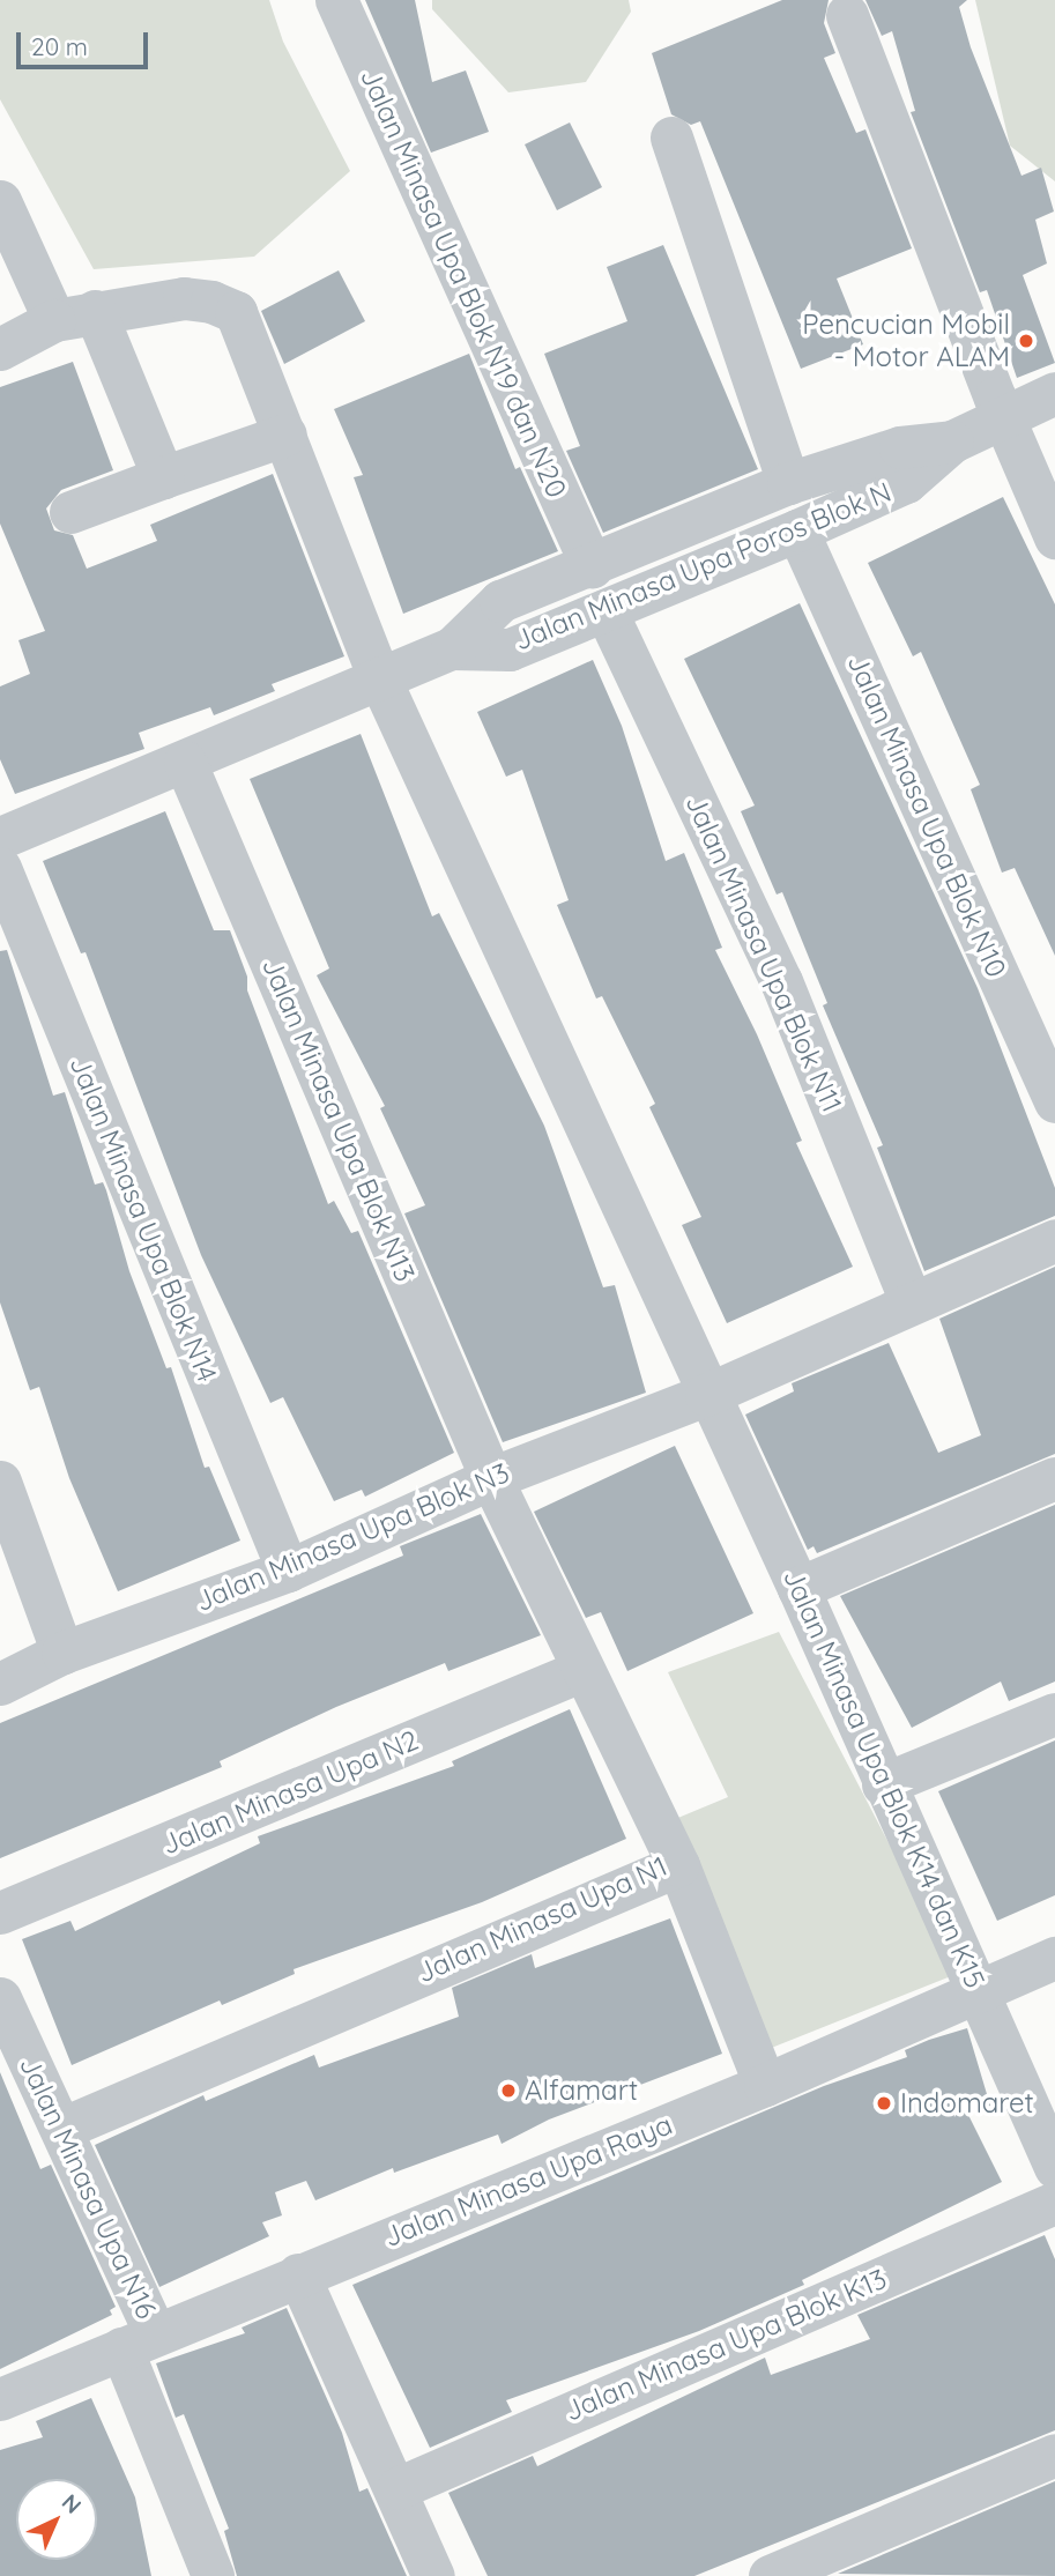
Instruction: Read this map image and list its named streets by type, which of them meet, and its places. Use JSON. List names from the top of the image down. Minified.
{"streets":{"street":["Jalan Minasa Upa Blok N19 dan N20","Jalan Minasa Upa Poros Blok N","Jalan Minasa Upa Blok N10","Jalan Minasa Upa Blok N11","Jalan Minasa Upa Blok N13","Jalan Minasa Upa Blok N14","Jalan Minasa Upa Blok N3","Jalan Minasa Upa Blok K14 dan K15","Jalan Minasa Upa N2","Jalan Minasa Upa N1","Jalan Minasa Upa Raya","Jalan Minasa Upa N16","Jalan Minasa Upa Blok K13"]},"crossings":[["Jalan Minasa Upa Blok N19 dan N20","Jalan Minasa Upa Poros Blok N"],["Jalan Minasa Upa Poros Blok N","Jalan Minasa Upa Blok N10"],["Jalan Minasa Upa Poros Blok N","Jalan Minasa Upa Blok N11"],["Jalan Minasa Upa Blok N11","Jalan Minasa Upa Blok N3"],["Jalan Minasa Upa Blok N13","Jalan Minasa Upa Blok N3"],["Jalan Minasa Upa Blok N13","Jalan Minasa Upa N1"],["Jalan Minasa Upa Blok N14","Jalan Minasa Upa Blok N3"],["Jalan Minasa Upa Blok N3","Jalan Minasa Upa Blok K14 dan K15"],["Jalan Minasa Upa Blok N3","Jalan Minasa Upa N1"],["Jalan Minasa Upa Blok K14 dan K15","Jalan Minasa Upa Raya"],["Jalan Minasa Upa N2","Jalan Minasa Upa N1"],["Jalan Minasa Upa N1","Jalan Minasa Upa N16"],["Jalan Minasa Upa Raya","Jalan Minasa Upa N16"]],"places":["Pencucian Mobil - Motor ALAM","Alfamart","Indomaret"],"scale_bar":"20 m","north":"top right"}
